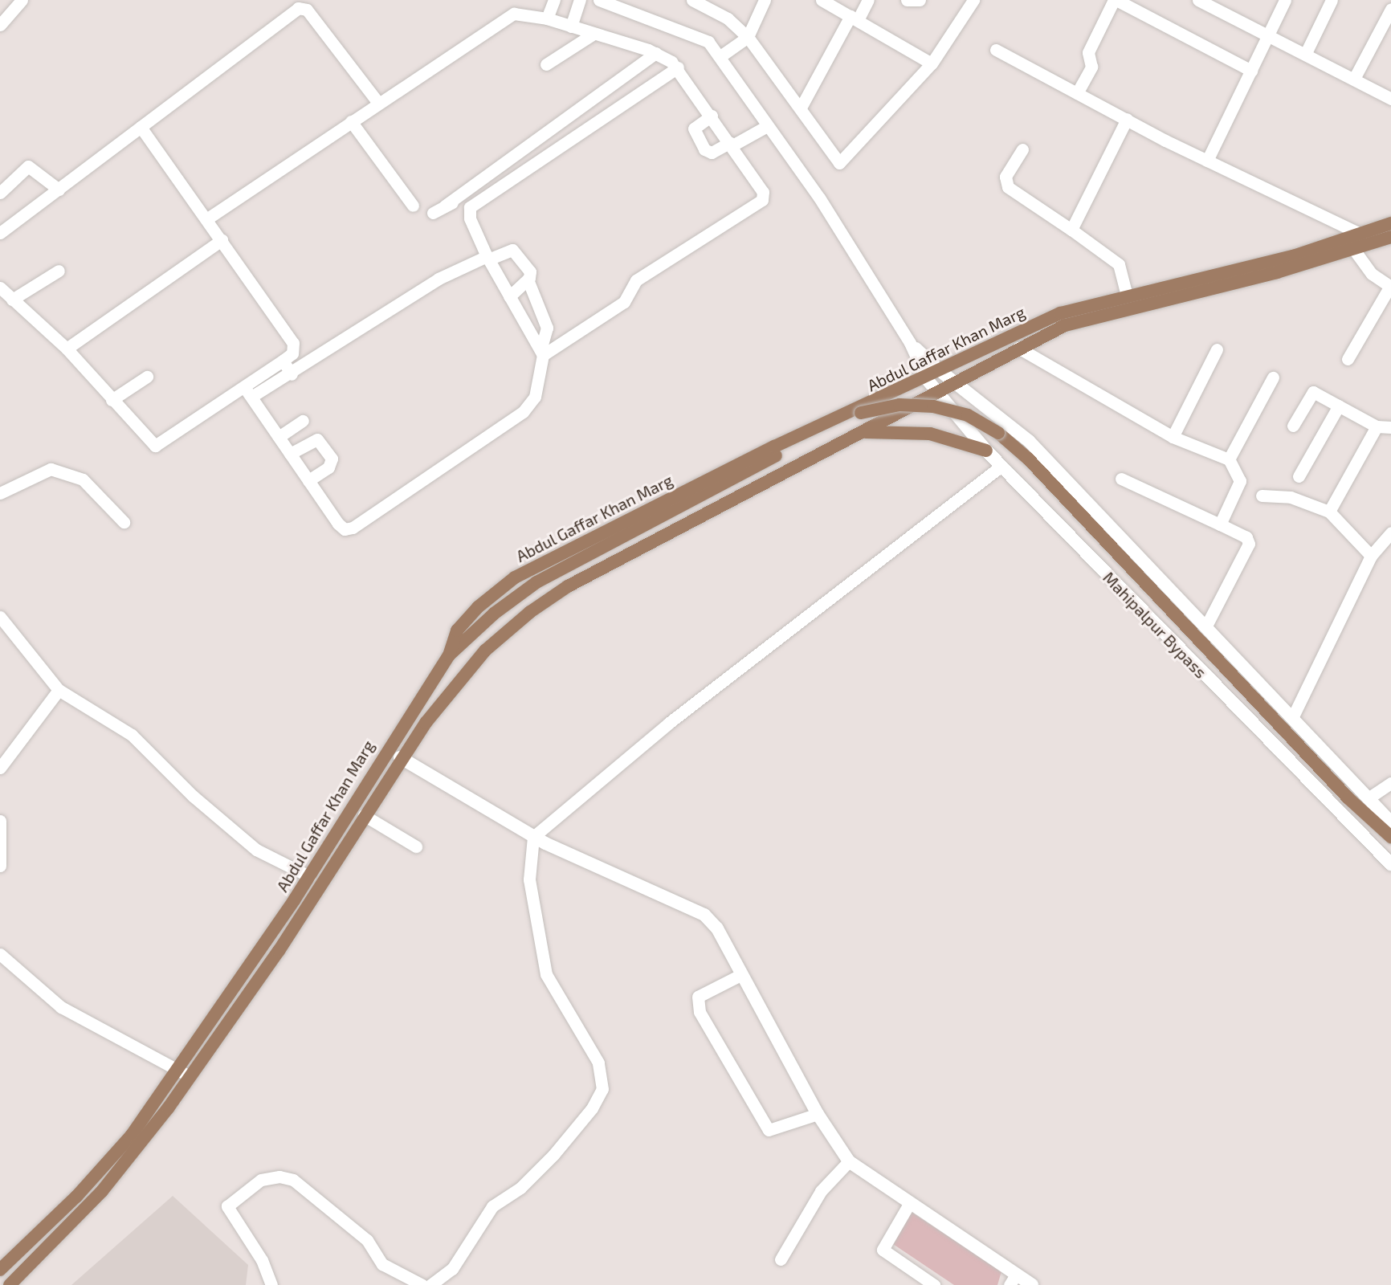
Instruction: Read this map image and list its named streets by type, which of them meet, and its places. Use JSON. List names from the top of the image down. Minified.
{"streets":{"main road":["Abdul Gaffar Khan Marg"],"street":["Mahipalpur Bypass"]},"crossings":[["Abdul Gaffar Khan Marg","Mahipalpur Bypass"]]}
